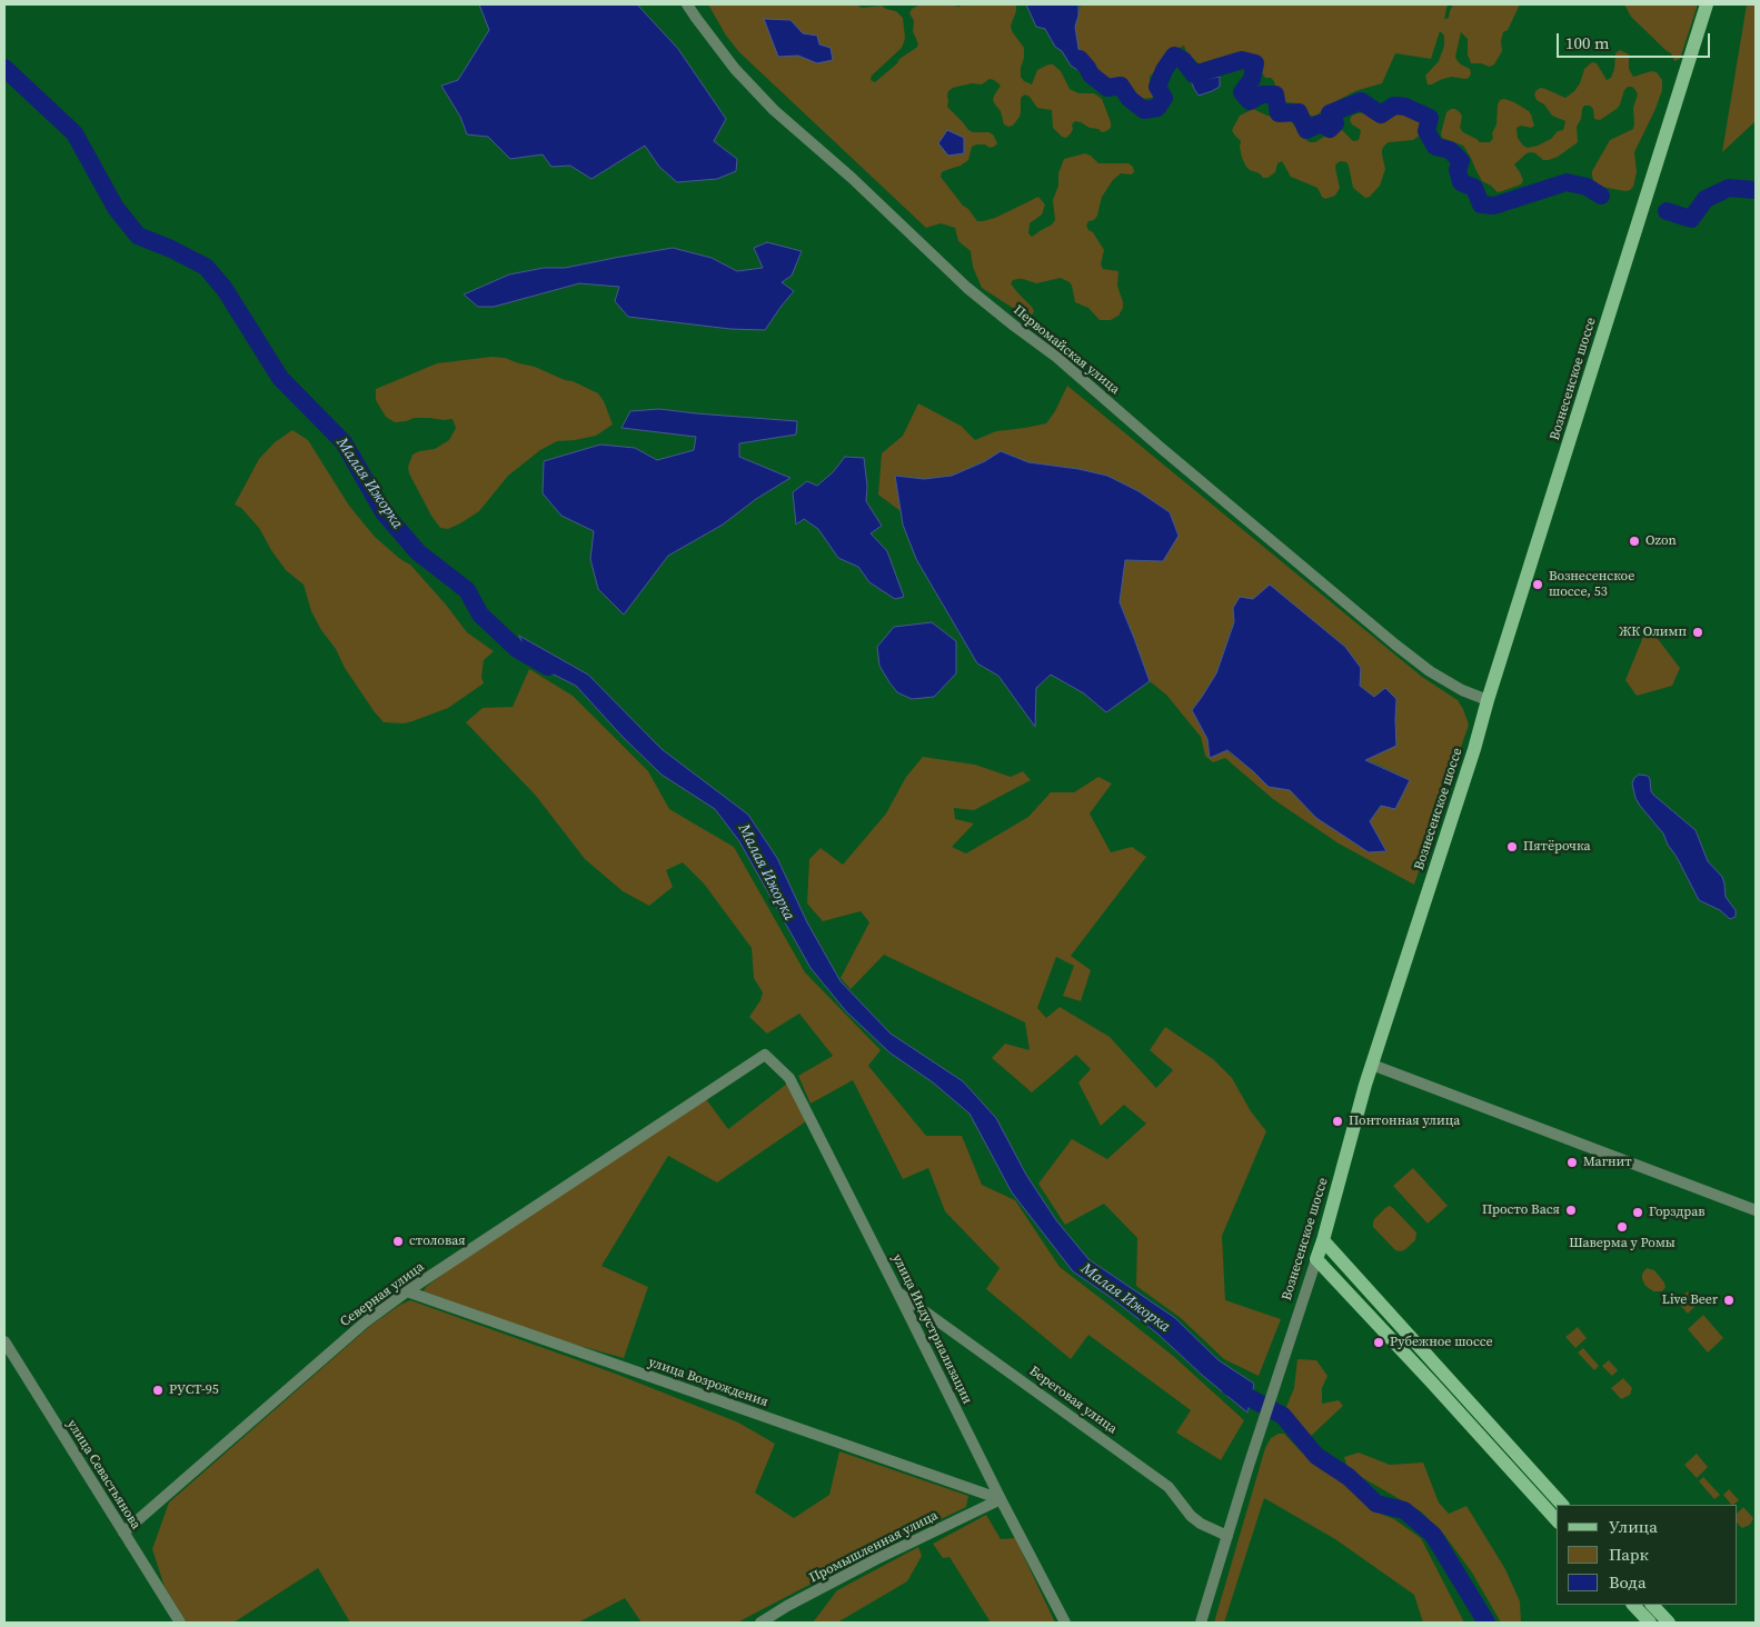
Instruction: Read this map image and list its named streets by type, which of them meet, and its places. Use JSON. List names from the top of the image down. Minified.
{"streets":{"main road":["Вознесенское шоссе"],"street":["Первомайская улица","Северная улица","улица Индустриализации","улица Возрождения","Береговая улица","улица Севастьянова","Промышленная улица"]},"crossings":[["Первомайская улица","Вознесенское шоссе"],["Вознесенское шоссе","Береговая улица"],["Северная улица","улица Индустриализации"],["Северная улица","улица Возрождения"],["Северная улица","улица Севастьянова"],["улица Индустриализации","улица Возрождения"],["улица Индустриализации","Береговая улица"],["улица Индустриализации","Промышленная улица"],["улица Возрождения","Промышленная улица"]],"water":["Малая Ижорка"],"places":["Ozon","Вознесенское шоссе, 53","ЖК Олимп","Пятёрочка","Понтонная улица","Магнит","Просто Вася","Горздрав","Шаверма у Ромы","столовая","Live Beer","Рубежное шоссе","РУСТ-95"],"legend":["Улица","Парк","Вода"],"scale_bar":"100 m"}
